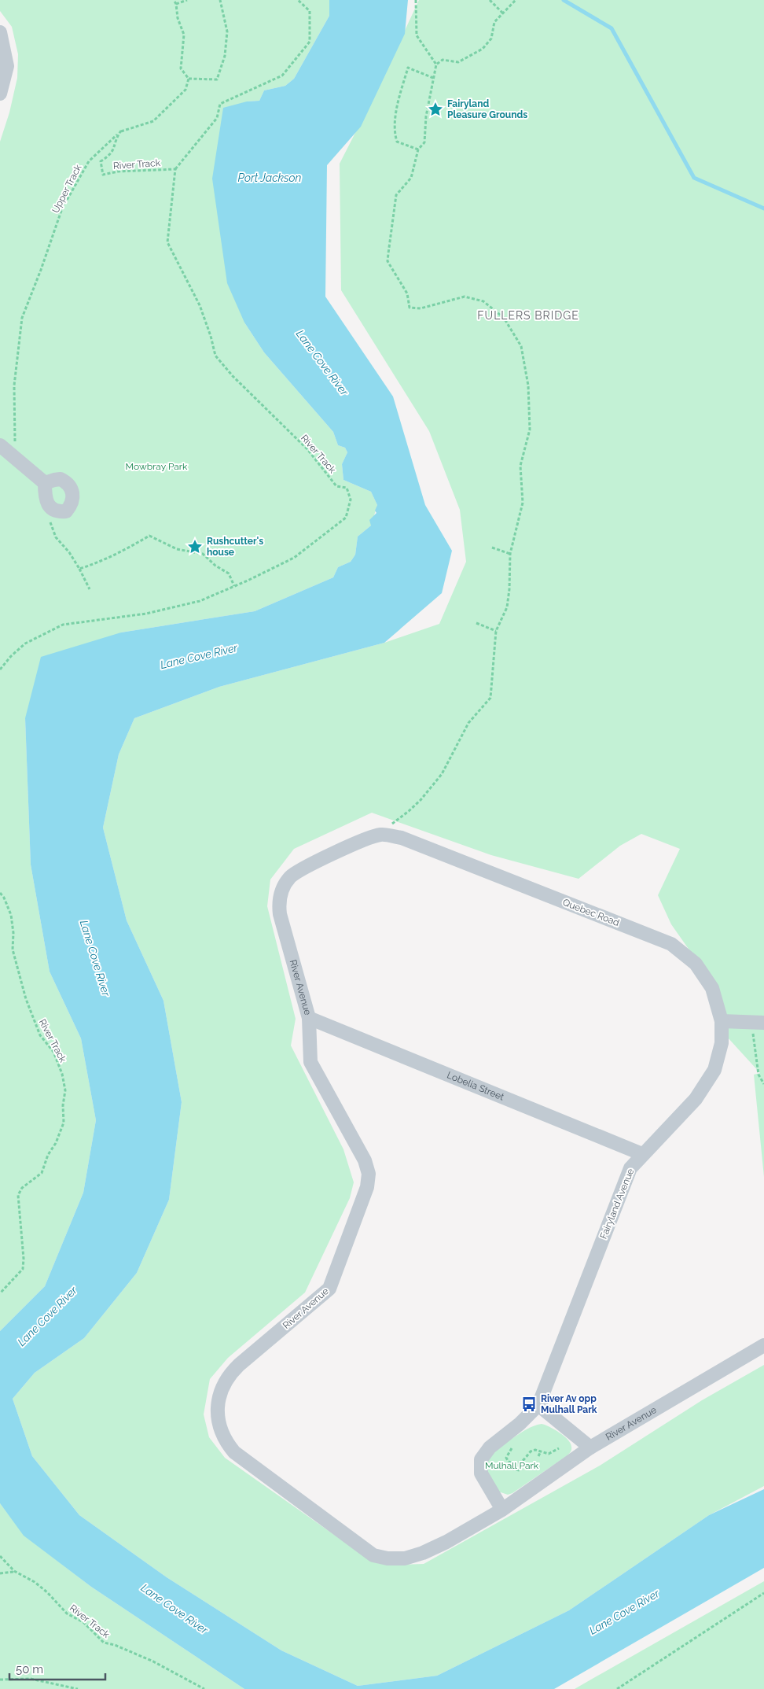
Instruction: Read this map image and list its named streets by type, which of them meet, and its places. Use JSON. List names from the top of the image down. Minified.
{"streets":{"street":["Quebec Road","River Avenue","Lobelia Street","Fairyland Avenue"],"path":["River Track","Upper Track"]},"crossings":[["River Track","Upper Track"],["Quebec Road","River Avenue"],["Quebec Road","Fairyland Avenue"],["River Avenue","Lobelia Street"],["Lobelia Street","Fairyland Avenue"]],"districts":["FULLERS BRIDGE"],"water":["Port Jackson","Lane Cove River"],"parks":["Mowbray Park","Mulhall Park"],"places":{"place":["Fairyland Pleasure Grounds","Rushcutter's house"],"bus stop":["River Av opp Mulhall Park"]},"scale_bar":"50 m"}
